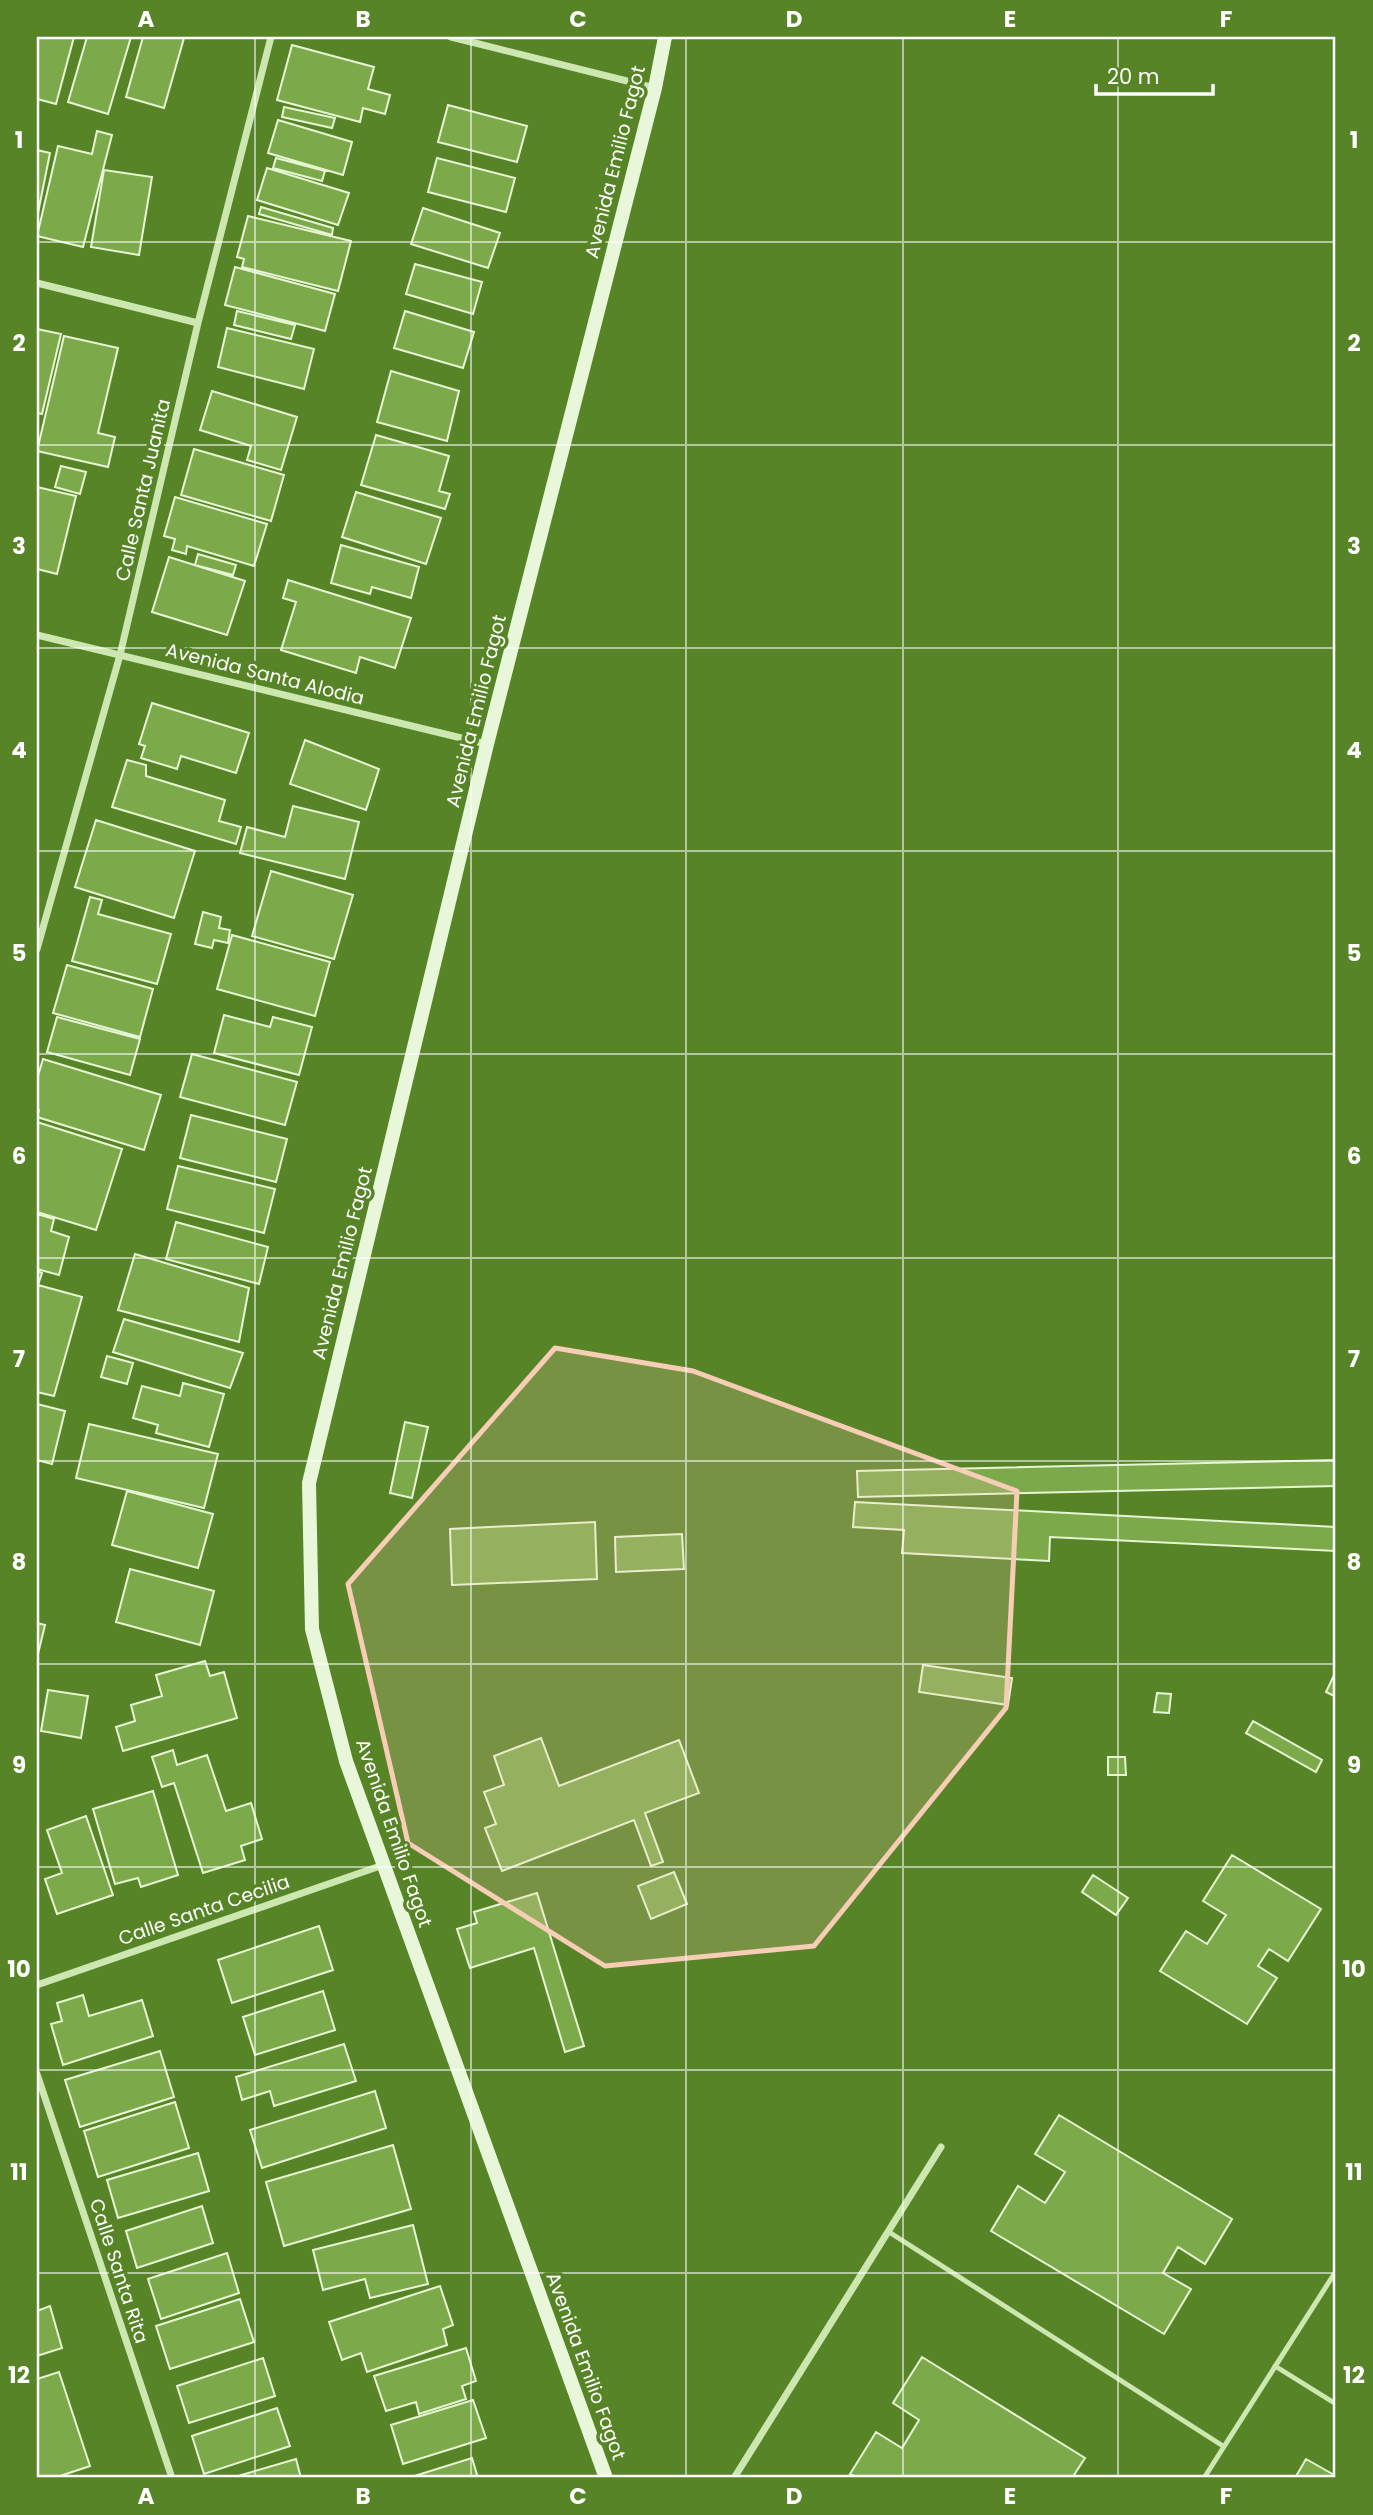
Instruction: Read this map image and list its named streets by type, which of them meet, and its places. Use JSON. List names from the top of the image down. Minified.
{"streets":{"street":["Avenida Emilio Fagot","Calle Santa Juanita","Avenida Santa Alodia","Calle Santa Cecilia","Calle Santa Rita"]},"crossings":[["Avenida Emilio Fagot","Avenida Santa Alodia"],["Avenida Emilio Fagot","Calle Santa Cecilia"],["Calle Santa Juanita","Avenida Santa Alodia"]],"scale_bar":"20 m","grid":{"columns":["A","B","C","D","E","F"],"rows":["1","2","3","4","5","6","7","8","9","10","11","12"]}}
